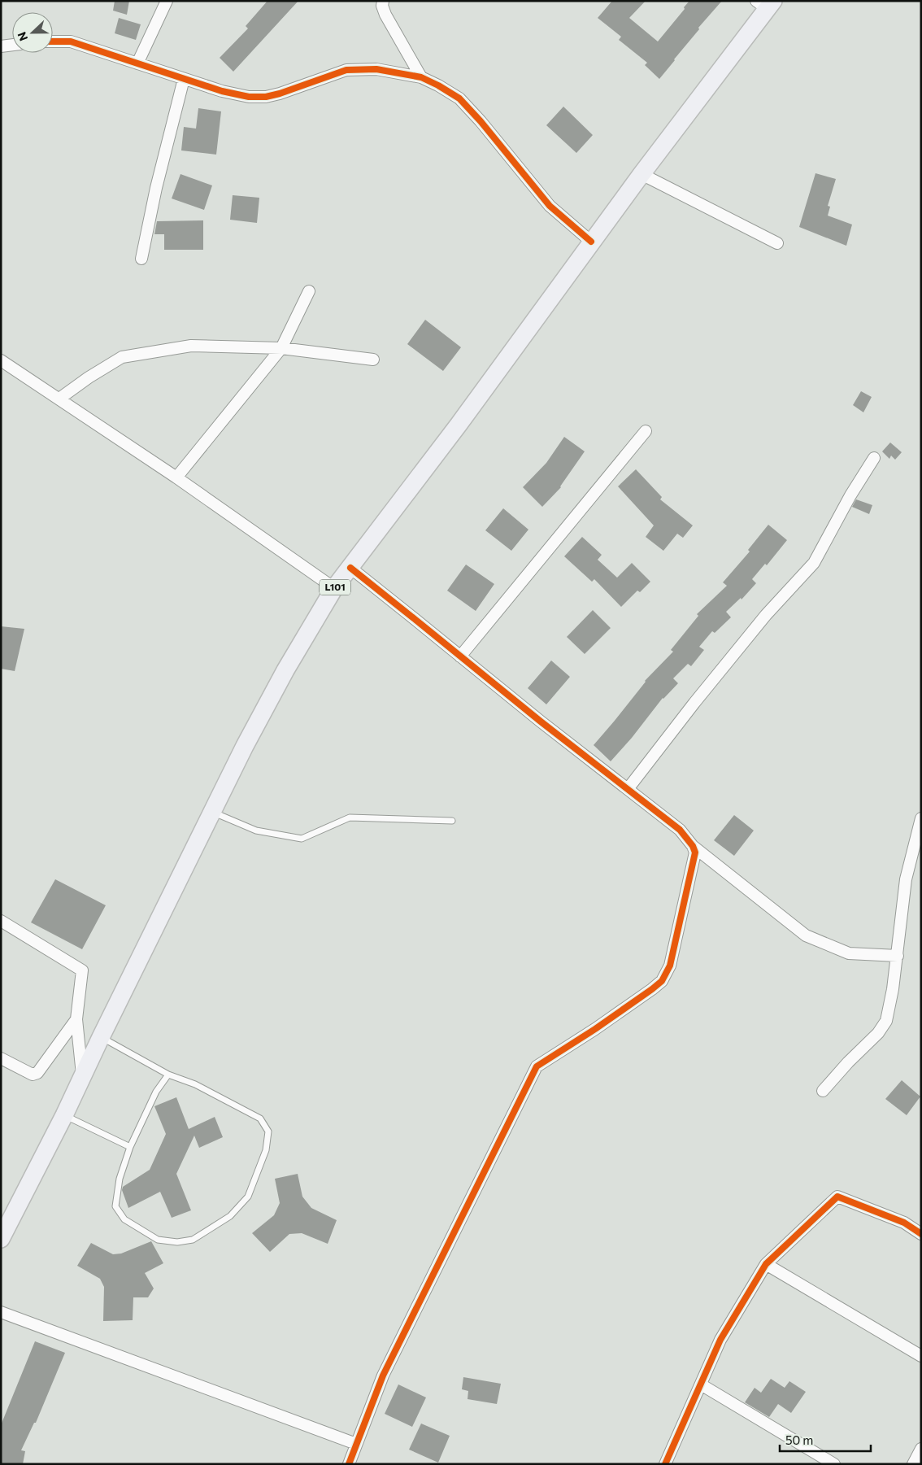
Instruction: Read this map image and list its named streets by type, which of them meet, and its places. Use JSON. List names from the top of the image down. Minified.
{"streets":{"main road":["L101"]},"scale_bar":"50 m","north":"left"}
